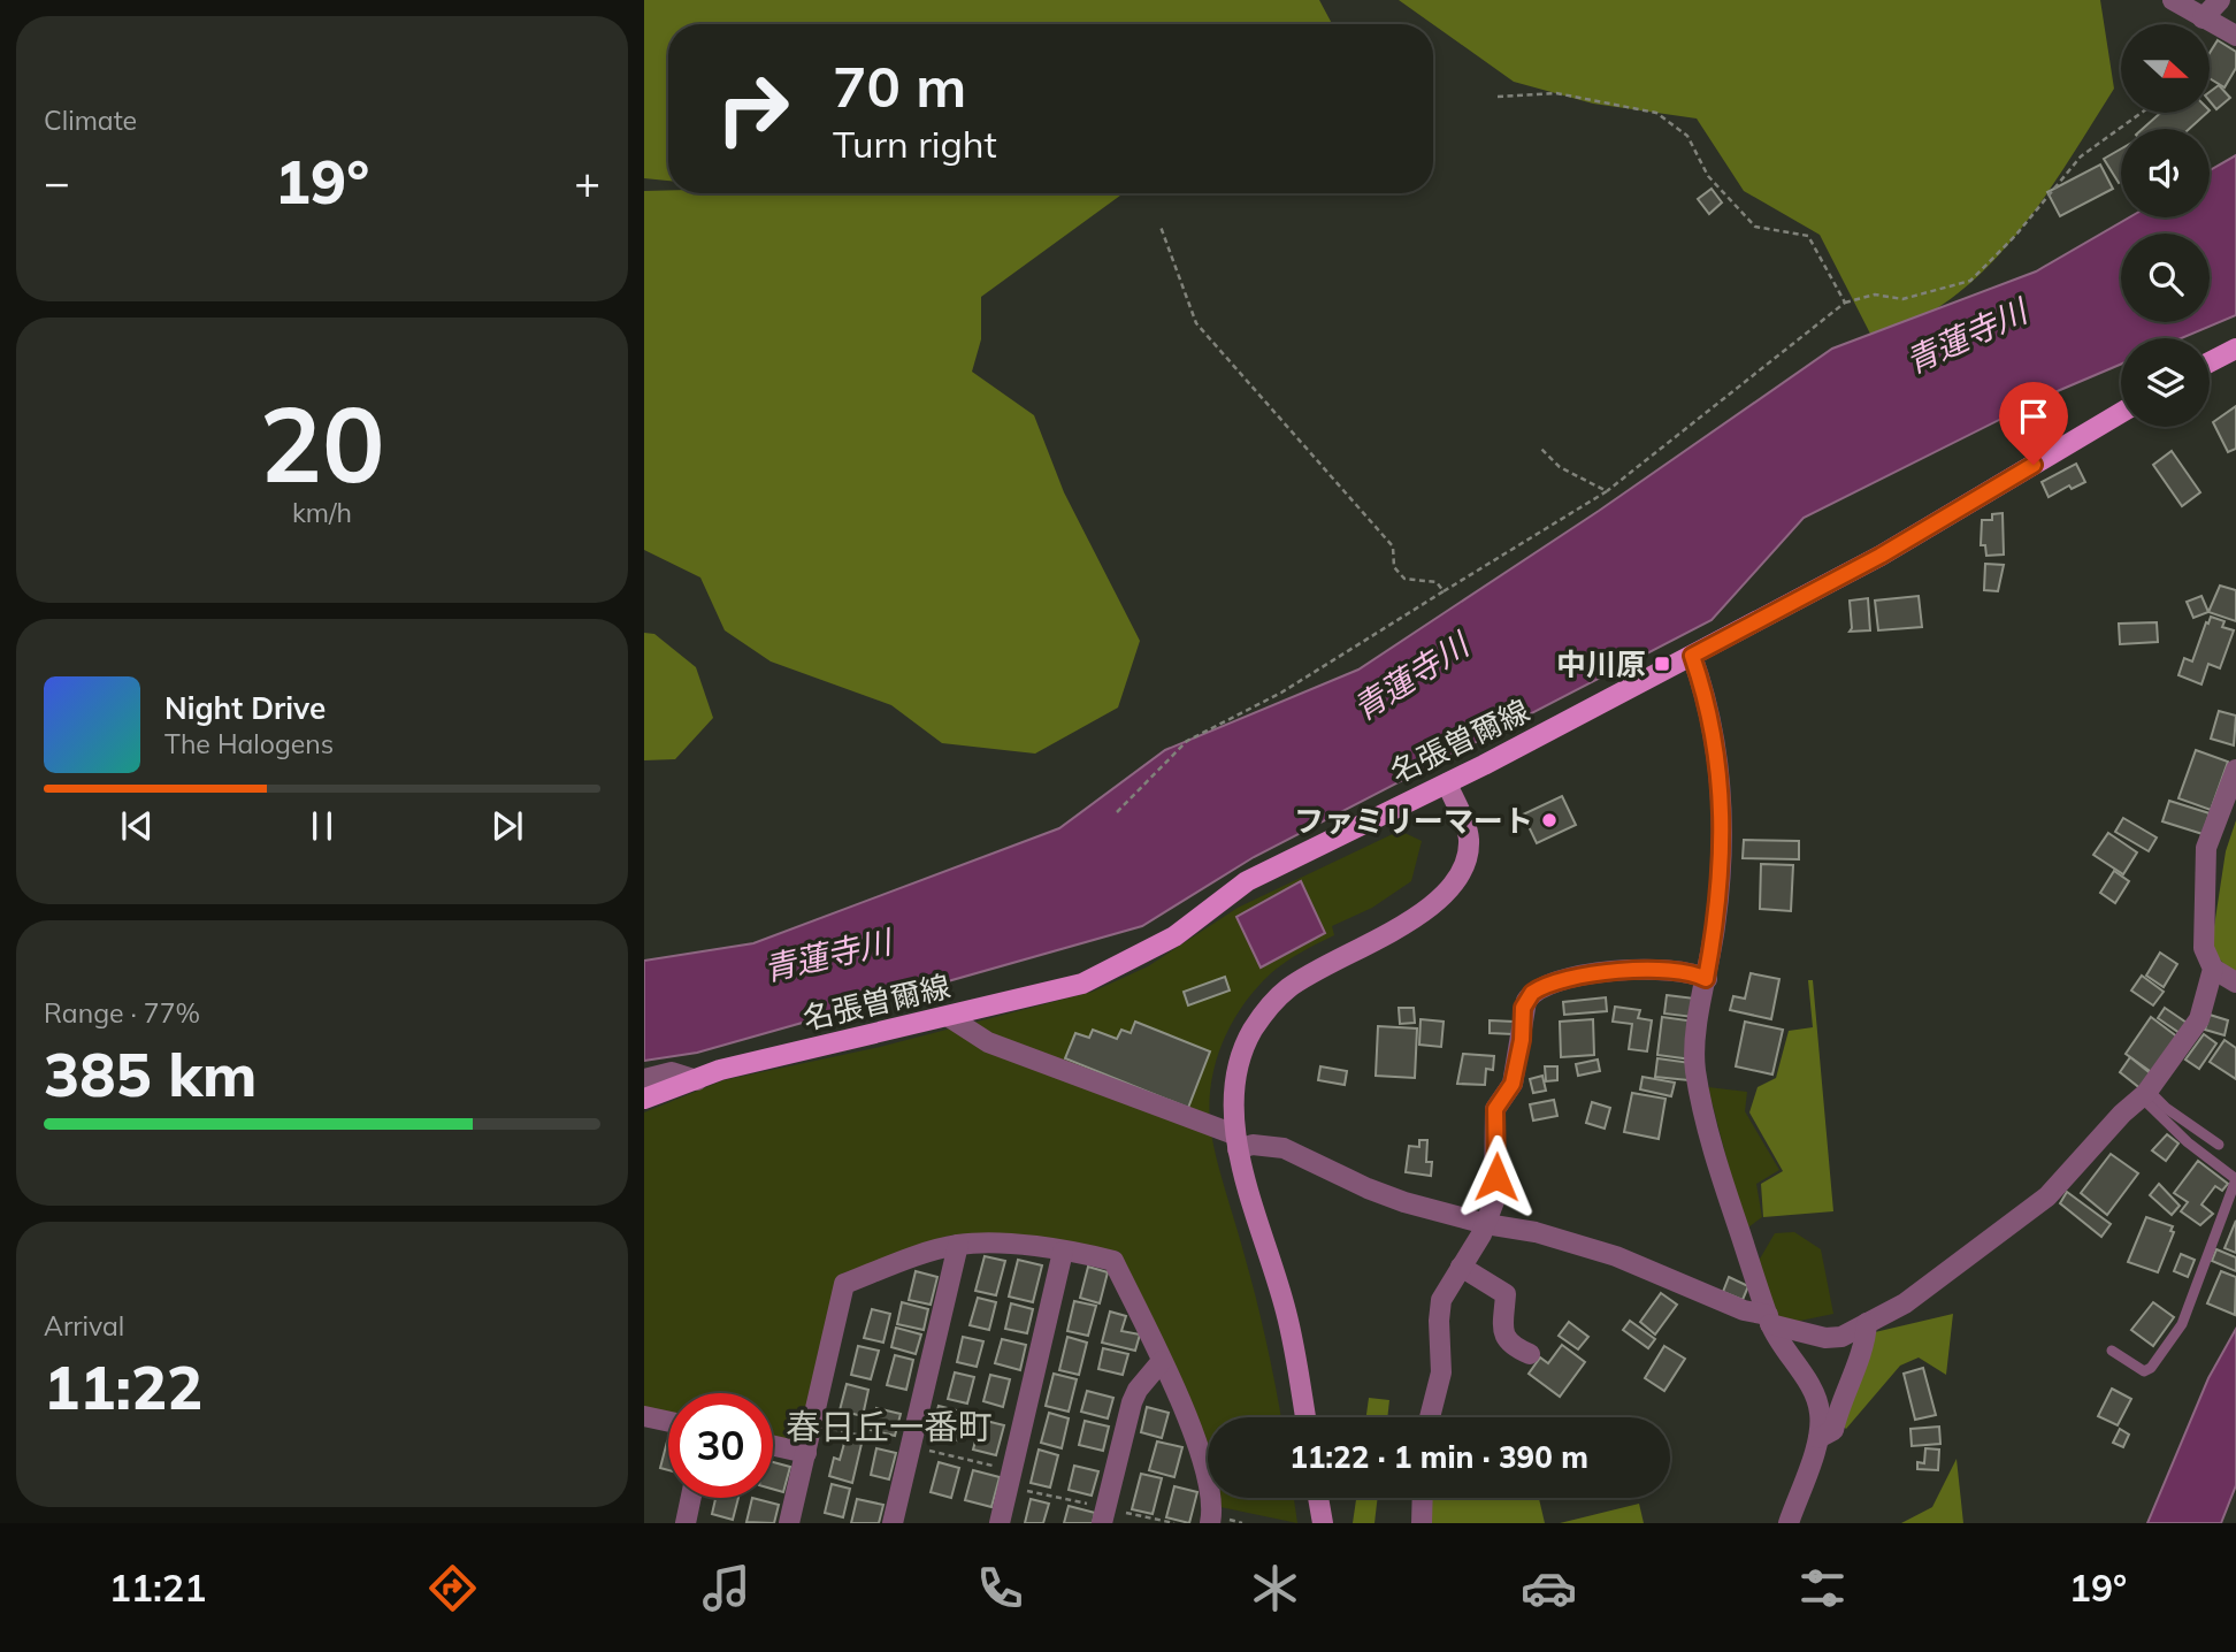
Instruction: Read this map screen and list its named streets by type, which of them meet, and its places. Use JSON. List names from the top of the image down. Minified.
{"streets":{"main road":["名張曽爾線"]},"districts":["春日丘一番町"],"water":["青蓮寺川"],"places":{"transit":["中川原"],"other":["ファミリーマート"]},"north":"right","page":{"tile":["Climate",["20","km/h"],["Range · 77%","385 km"],["Arrival","11:22"]],"turn":["70 m","Turn right"],"heat":["−","19°","+"],"song":["Night Drive","The Halogens"],"limit":"30","trip":"11:22 · 1 min · 390 m","tabs":["11:21","19°"]}}
